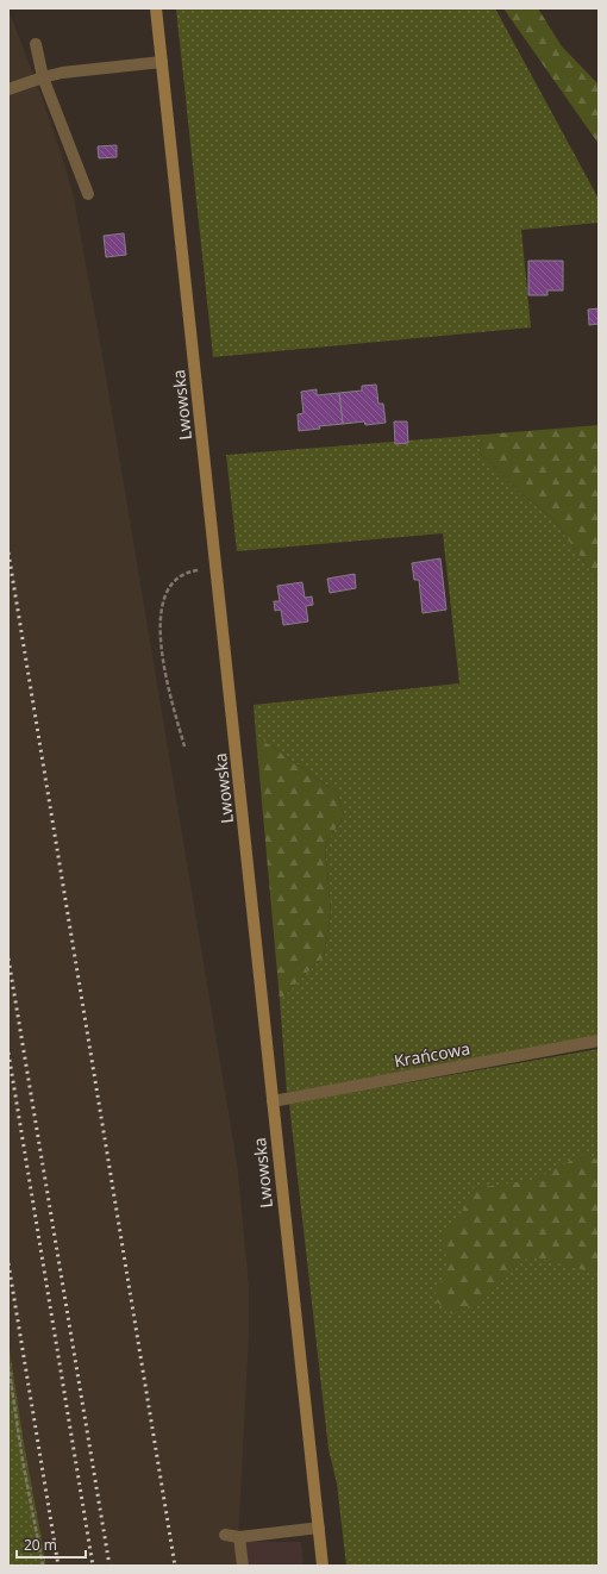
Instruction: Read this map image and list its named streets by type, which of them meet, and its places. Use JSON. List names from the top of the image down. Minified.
{"streets":{"main road":["Lwowska"],"street":["Krańcowa"]},"crossings":[["Lwowska","Krańcowa"]],"scale_bar":"20 m"}
